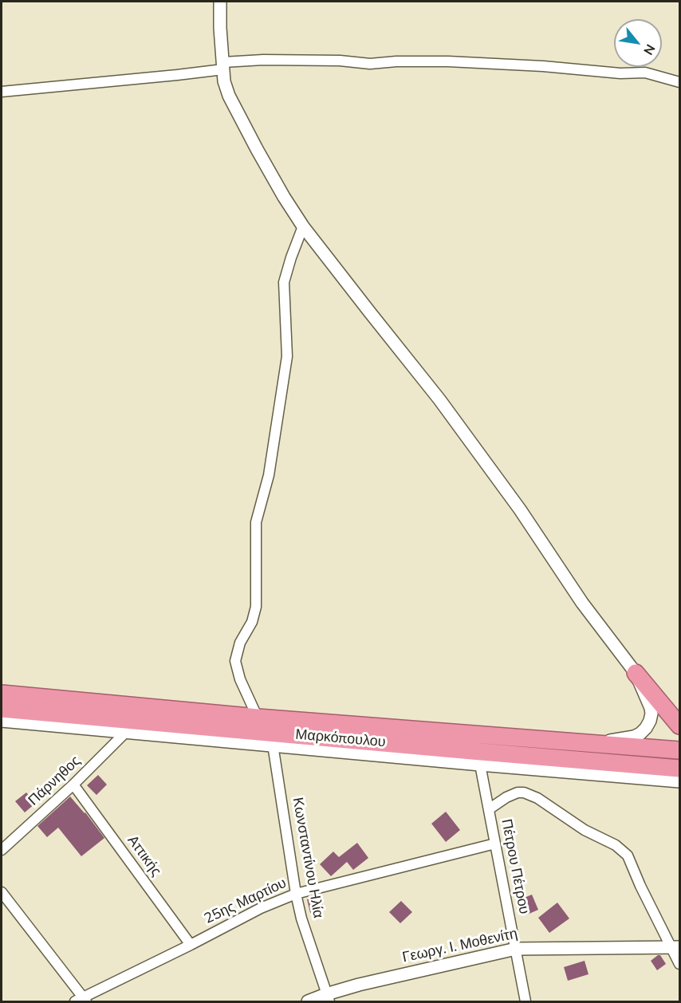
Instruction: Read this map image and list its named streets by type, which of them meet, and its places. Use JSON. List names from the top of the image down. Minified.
{"streets":{"highway":["Μαρκόπουλου"],"street":["Πάρνηθος","Αττικής","Κωνσταντίνου Ηλία","Πέτρου Πέτρου","25ης Μαρτίου","Γεωργ. Ι. Μοθενίτη"]},"crossings":[["Πάρνηθος","Αττικής"],["Αττικής","25ης Μαρτίου"],["Κωνσταντίνου Ηλία","25ης Μαρτίου"],["Κωνσταντίνου Ηλία","Γεωργ. Ι. Μοθενίτη"],["Πέτρου Πέτρου","25ης Μαρτίου"],["Πέτρου Πέτρου","Γεωργ. Ι. Μοθενίτη"]],"north":"bottom right"}
